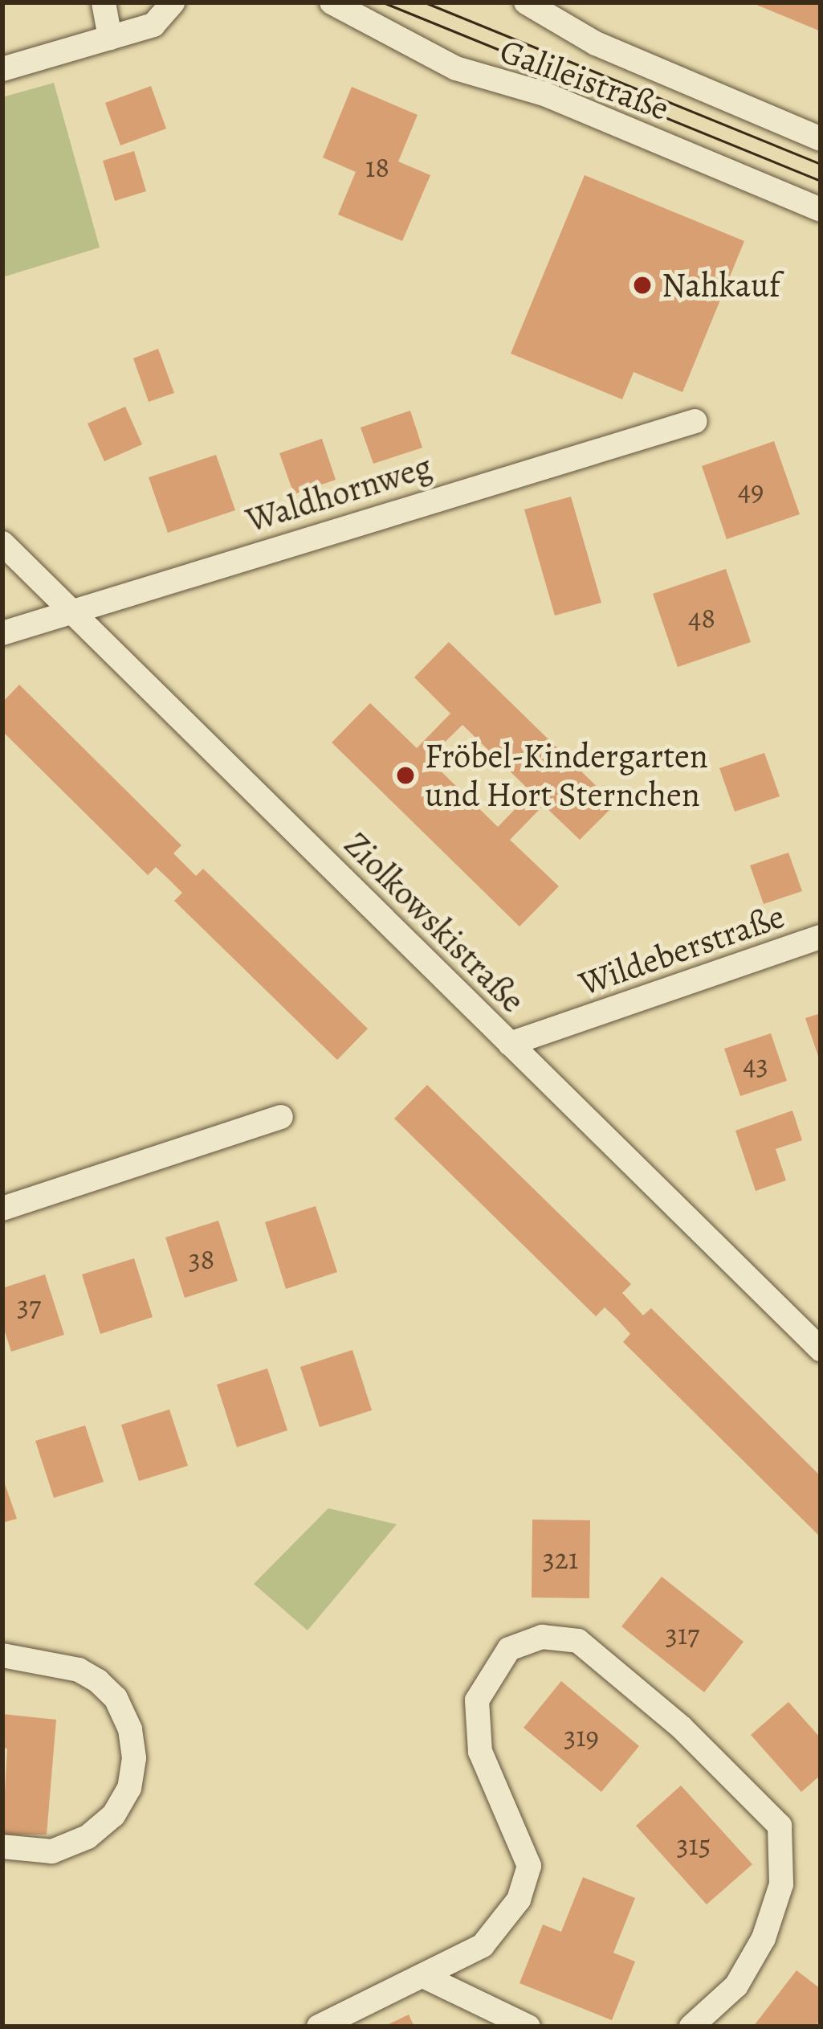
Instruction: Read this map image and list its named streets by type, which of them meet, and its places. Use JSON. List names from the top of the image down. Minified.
{"streets":{"street":["Galileistraße","Waldhornweg","Ziolkowskistraße","Wildeberstraße"]},"crossings":[["Waldhornweg","Ziolkowskistraße"],["Ziolkowskistraße","Wildeberstraße"]],"places":["Nahkauf","Fröbel-Kindergarten und Hort Sternchen"],"house_numbers":["18","49","48","43","38","37","321","317","319","315"]}
